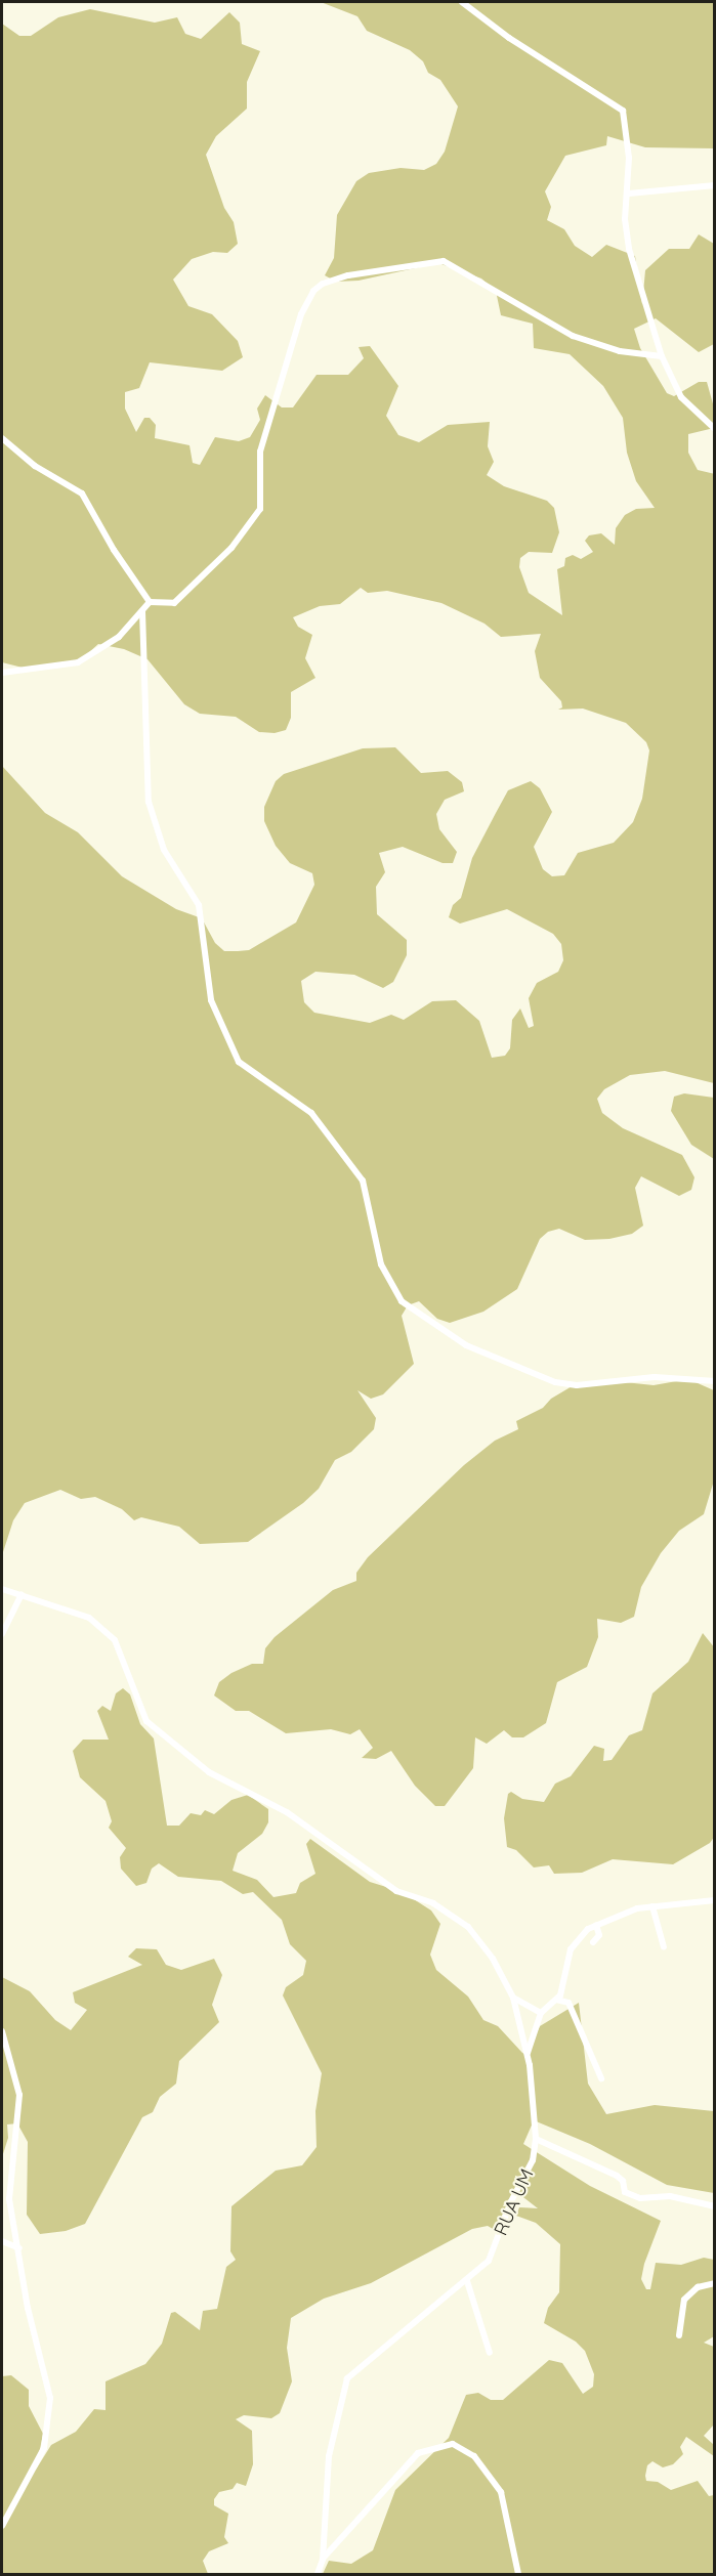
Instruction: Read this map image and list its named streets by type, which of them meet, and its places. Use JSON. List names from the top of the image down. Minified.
{"streets":{"street":["RUA UM"]}}
